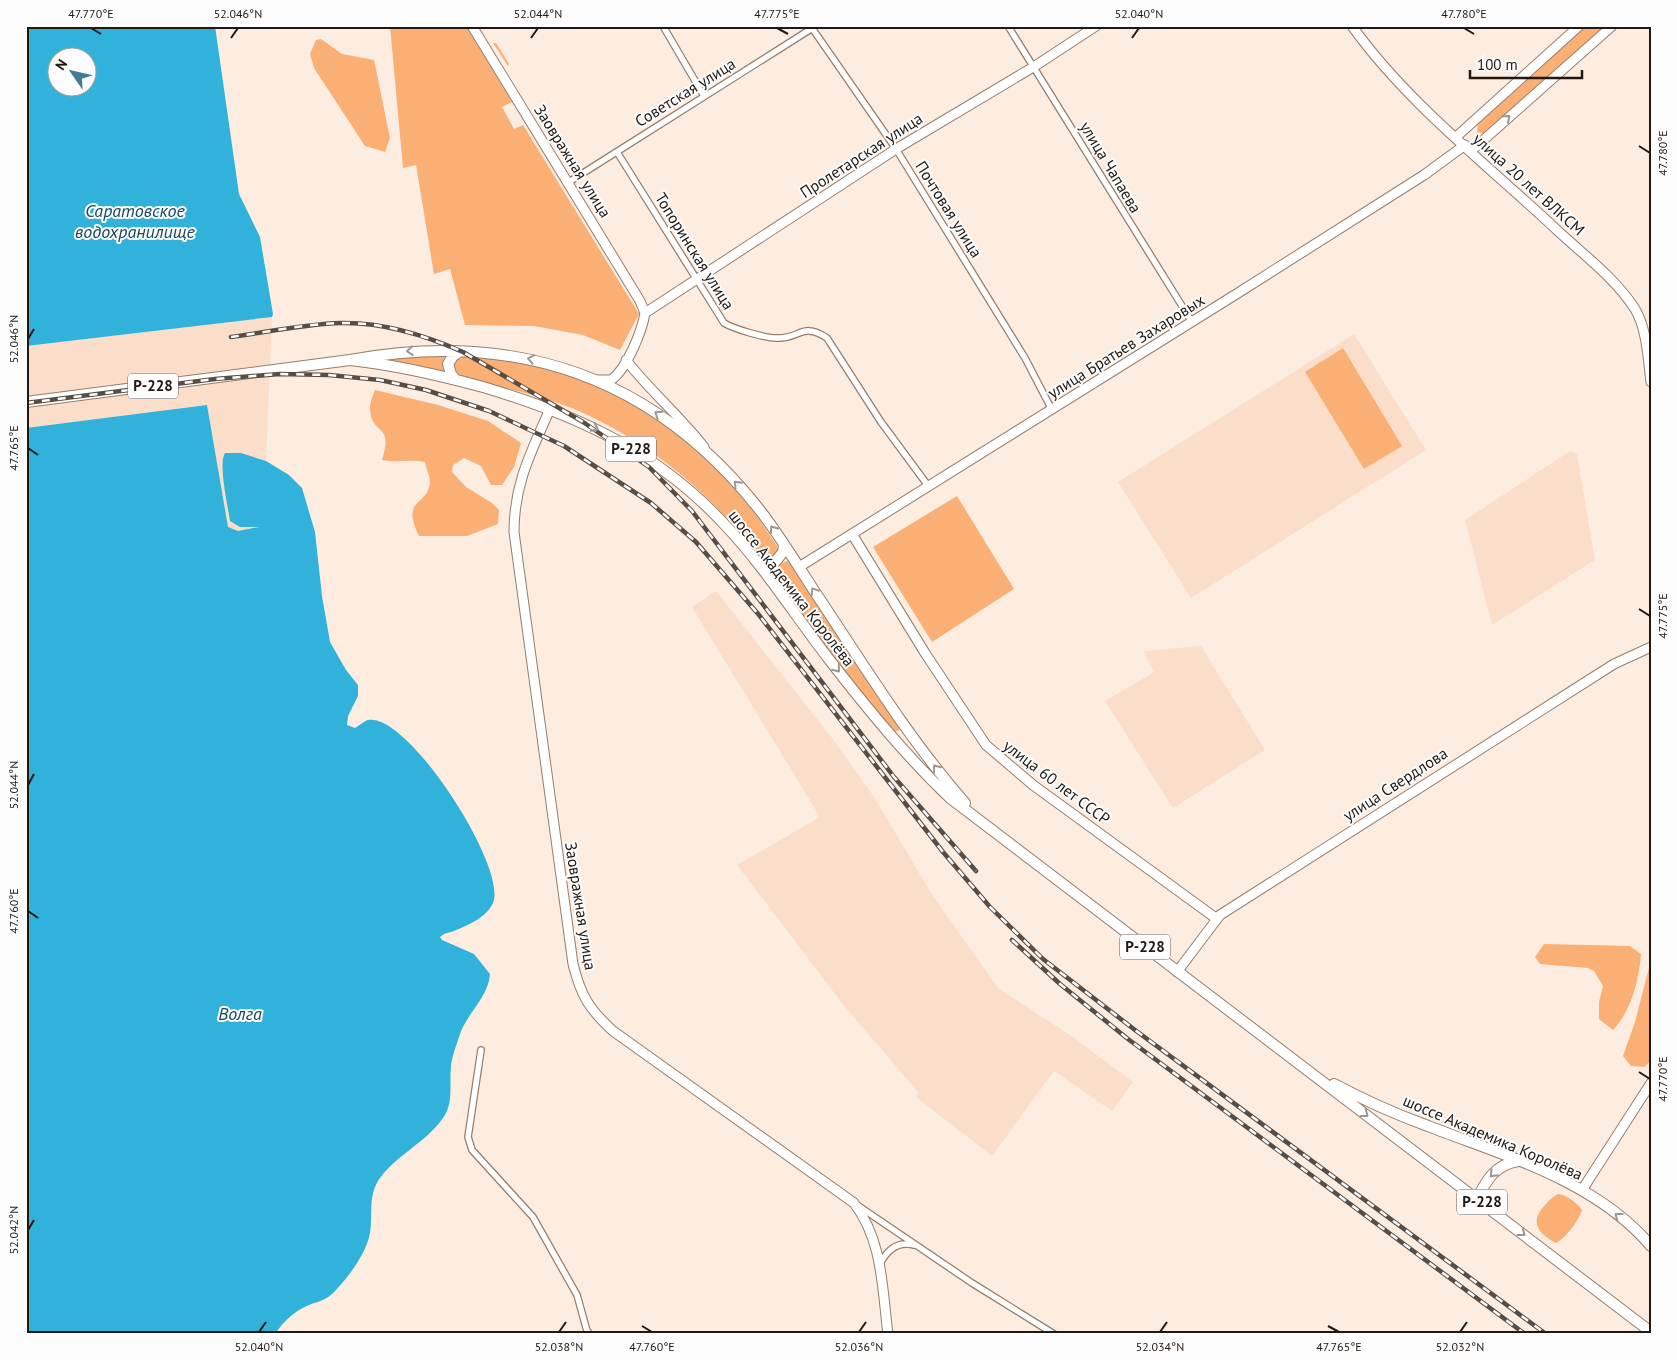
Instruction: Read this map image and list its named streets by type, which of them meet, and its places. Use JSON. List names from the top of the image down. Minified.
{"streets":{"highway":["Р-228","шоссе Академика Королёва"],"street":["Советская улица","Пролетарская улица","Заовражная улица","улица Чапаева","улица 20 лет ВЛКСМ","Почтовая улица","Топоринская улица","улица Братьев Захаровых","улица 60 лет СССР","улица Свердлова"]},"crossings":[["Советская улица","Заовражная улица"],["Советская улица","Почтовая улица"],["Советская улица","Топоринская улица"],["Пролетарская улица","Заовражная улица"],["Пролетарская улица","улица Чапаева"],["Пролетарская улица","Почтовая улица"],["Пролетарская улица","Топоринская улица"],["Заовражная улица","шоссе Академика Королёва"],["улица Чапаева","улица Братьев Захаровых"],["улица 20 лет ВЛКСМ","улица Братьев Захаровых"],["Почтовая улица","улица Братьев Захаровых"],["Топоринская улица","улица Братьев Захаровых"],["улица Братьев Захаровых","шоссе Академика Королёва"],["улица Братьев Захаровых","улица 60 лет СССР"],["Р-228","шоссе Академика Королёва"],["шоссе Академика Королёва","улица Свердлова"],["улица 60 лет СССР","улица Свердлова"]],"water":["Саратовское водохранилище","Волга"],"scale_bar":"100 m","north":"top left","coordinates":["47.770°E","52.046°N","52.044°N","47.775°E","52.040°N","47.780°E","47.765°E","47.760°E","52.042°N","52.038°N","52.036°N","52.034°N","52.032°N"]}
